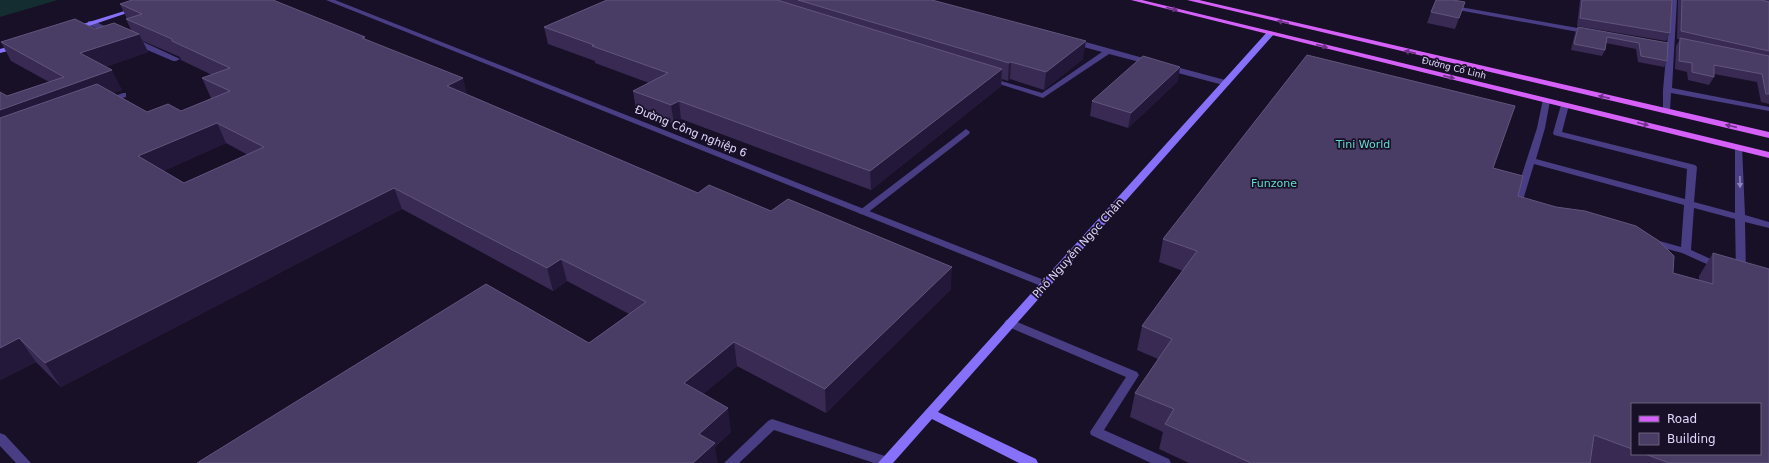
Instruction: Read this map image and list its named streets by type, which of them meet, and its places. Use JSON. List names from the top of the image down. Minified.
{"streets":{"main road":["Đường Cổ Linh"],"street":["Đường Công nghiệp 6","Phố Nguyễn Ngọc Chân"]},"crossings":[["Đường Cổ Linh","Phố Nguyễn Ngọc Chân"],["Đường Công nghiệp 6","Phố Nguyễn Ngọc Chân"]],"parks":["Tini World","Funzone"],"legend":["Road","Building"]}
